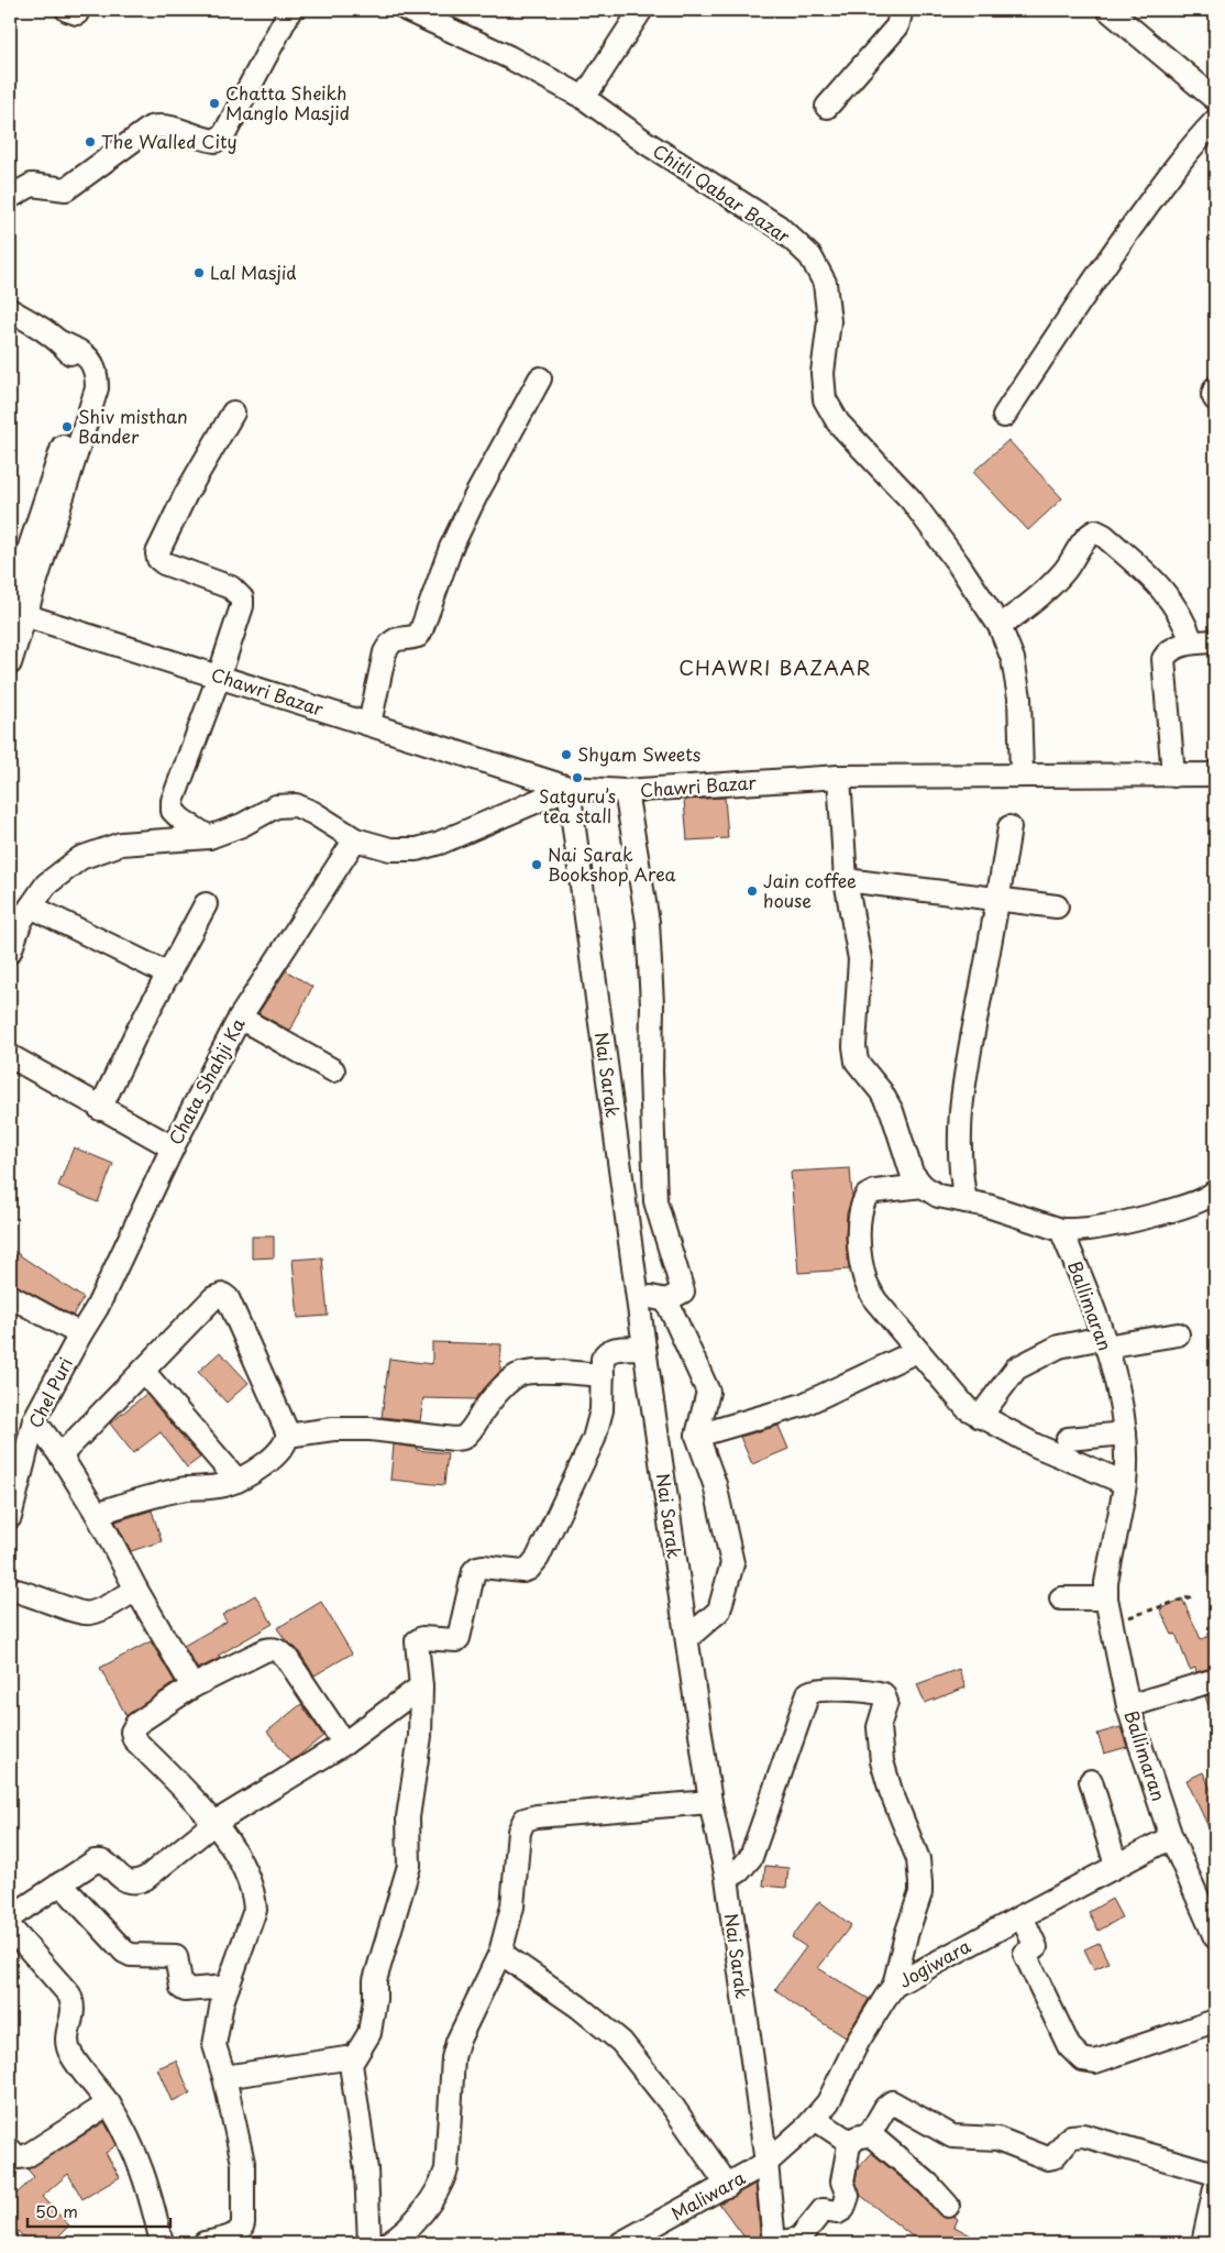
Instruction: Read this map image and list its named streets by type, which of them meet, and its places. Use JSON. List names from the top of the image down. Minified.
{"streets":{"street":["Chitli Qabar Bazar","Chawri Bazar","Nai Sarak","Chata Shahji Ka","Ballimaran","Chel Puri","Jogiwara","Maliwara"]},"crossings":[["Chitli Qabar Bazar","Chawri Bazar"],["Chawri Bazar","Nai Sarak"],["Nai Sarak","Jogiwara"],["Nai Sarak","Maliwara"],["Chata Shahji Ka","Chel Puri"],["Ballimaran","Jogiwara"],["Jogiwara","Maliwara"]],"districts":["CHAWRI BAZAAR"],"places":["Chatta Sheikh Manglo Masjid","The Walled City","Lal Masjid","Shiv misthan Bander","Shyam Sweets","Satguru’s tea stall","Nai Sarak Bookshop Area","Jain coffee house"],"scale_bar":"50 m"}
